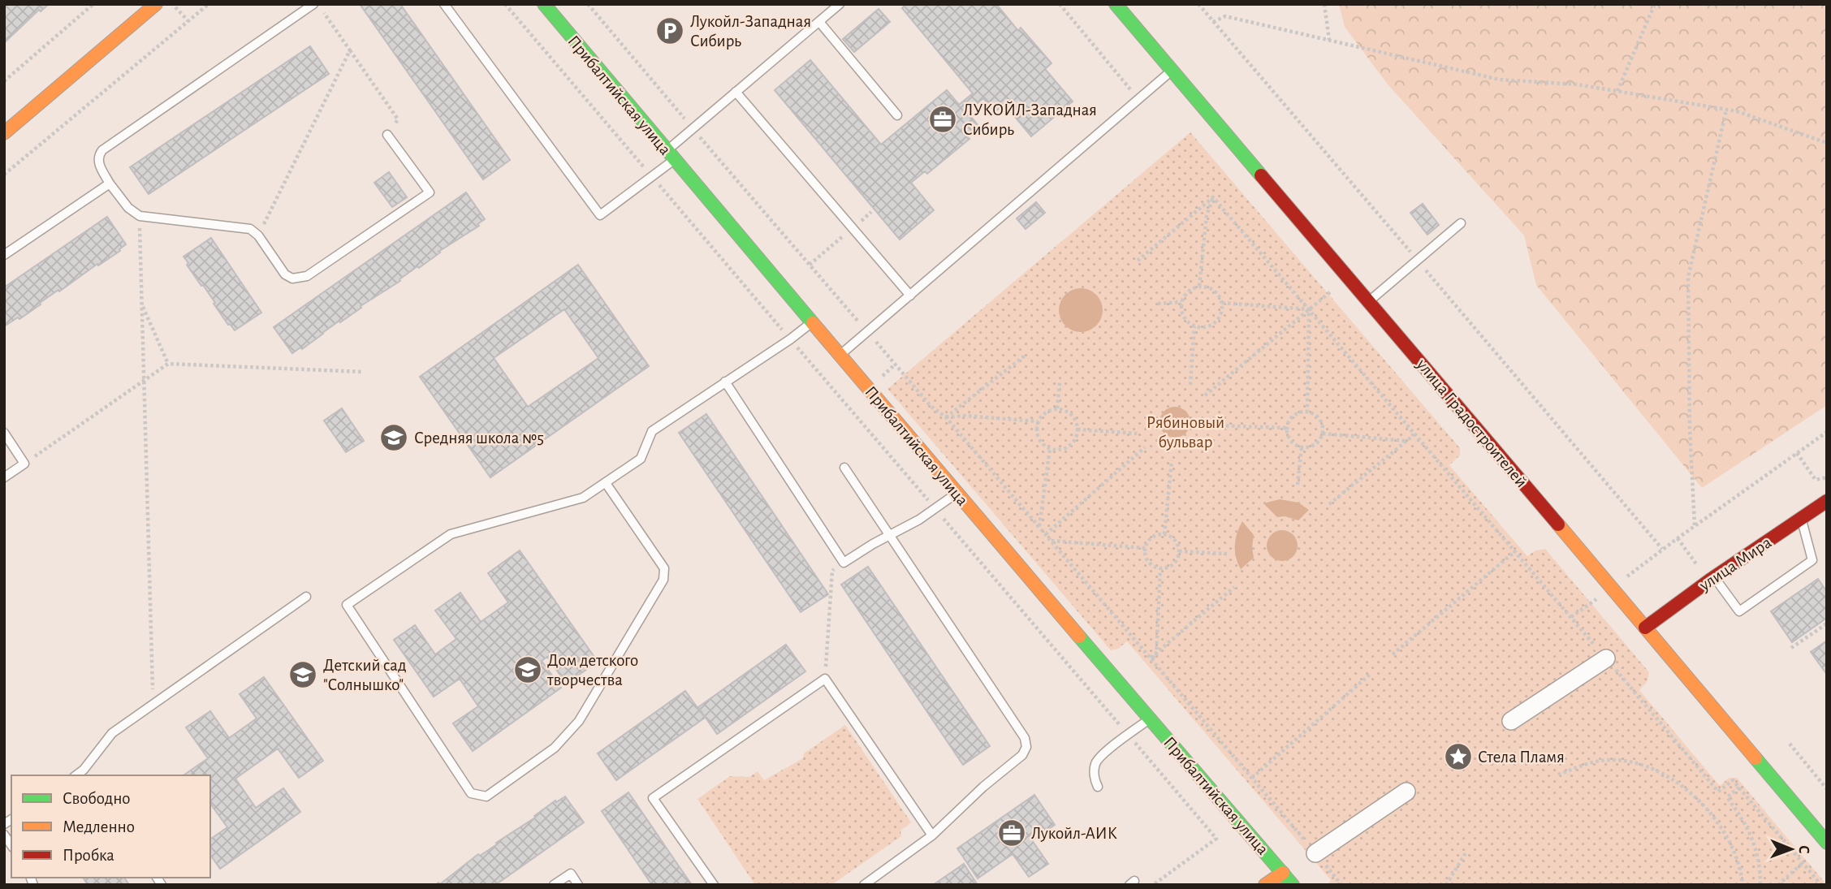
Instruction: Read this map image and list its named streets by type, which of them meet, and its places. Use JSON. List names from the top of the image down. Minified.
{"streets":{"street":["Прибалтийская улица","улица Градостроителей","улица Мира"]},"crossings":[["улица Градостроителей","улица Мира"]],"parks":["Рябиновый бульвар"],"places":{"parking":["Лукойл-Западная Сибирь"],"office":["ЛУКОЙЛ-Западная Сибирь","Лукойл-АИК"],"school or university":["Средняя школа №5","Дом детского творчества","Детский сад \"Солнышко\""],"place":["Стела Пламя"]},"legend":["Свободно","Медленно","Пробка"],"north":"right"}
